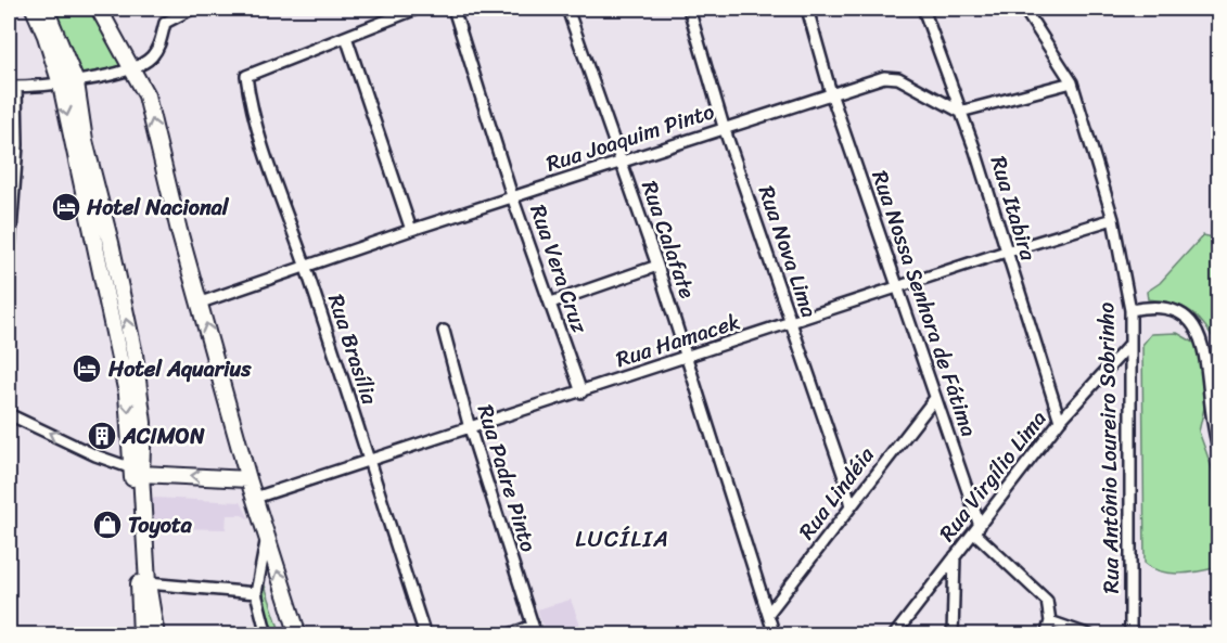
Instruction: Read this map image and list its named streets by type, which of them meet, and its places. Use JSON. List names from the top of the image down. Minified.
{"streets":{"street":["Rua Joaquim Pinto","Rua Itabira","Rua Calafate","Rua Nova Lima","Rua Vera Cruz","Rua Nossa Senhora de Fátima","Rua Hamacek","Rua Brasília","Rua Antônio Loureiro Sobrinho","Rua Virgílio Lima","Rua Padre Pinto","Rua Lindéia"]},"crossings":[["Rua Joaquim Pinto","Rua Itabira"],["Rua Joaquim Pinto","Rua Calafate"],["Rua Joaquim Pinto","Rua Nova Lima"],["Rua Joaquim Pinto","Rua Vera Cruz"],["Rua Joaquim Pinto","Rua Nossa Senhora de Fátima"],["Rua Joaquim Pinto","Rua Brasília"],["Rua Itabira","Rua Hamacek"],["Rua Itabira","Rua Virgílio Lima"],["Rua Calafate","Rua Hamacek"],["Rua Calafate","Rua Lindéia"],["Rua Nova Lima","Rua Hamacek"],["Rua Nova Lima","Rua Lindéia"],["Rua Vera Cruz","Rua Hamacek"],["Rua Nossa Senhora de Fátima","Rua Hamacek"],["Rua Nossa Senhora de Fátima","Rua Virgílio Lima"],["Rua Nossa Senhora de Fátima","Rua Lindéia"],["Rua Hamacek","Rua Brasília"],["Rua Hamacek","Rua Antônio Loureiro Sobrinho"],["Rua Hamacek","Rua Padre Pinto"],["Rua Antônio Loureiro Sobrinho","Rua Virgílio Lima"]],"districts":["LUCÍLIA"],"places":{"hotel":["Hotel Nacional","Hotel Aquarius"],"building":["ACIMON"],"shop":["Toyota"]}}
